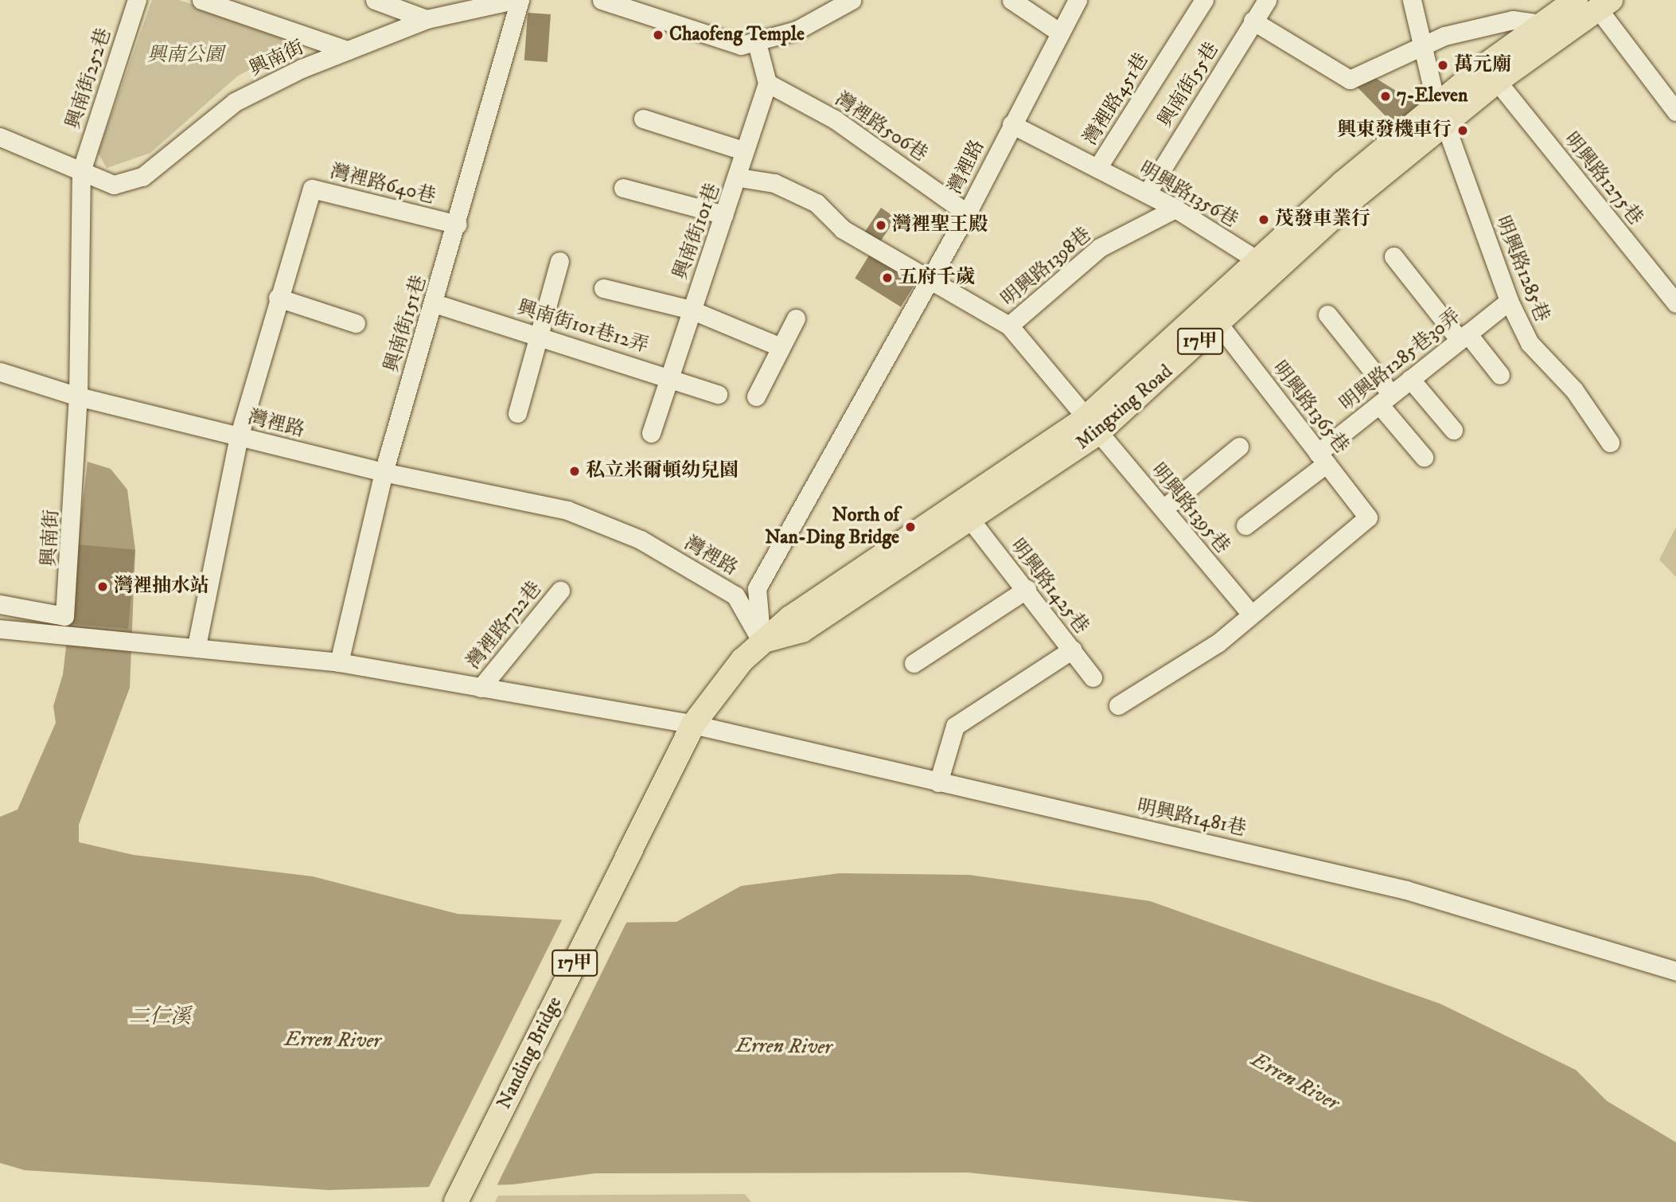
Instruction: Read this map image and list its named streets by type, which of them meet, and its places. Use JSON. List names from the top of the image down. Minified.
{"streets":{"main road":["17甲","Mingxing Road","Nanding Bridge"],"street":["興南街","興南街252巷","興南街55巷","灣裡路451巷","灣裡路506巷","灣裡路","明興路1275巷","灣裡路640巷","明興路1356巷","興南街101巷","明興路1398巷","明興路1285巷","興南街151巷","興南街101巷12弄","明興路1285巷30弄","明興路1365巷","明興路1395巷","明興路1425巷","灣裡路722巷","明興路1481巷"]},"crossings":[["興南街","興南街252巷"],["興南街","灣裡路"],["興南街55巷","明興路1356巷"],["灣裡路451巷","灣裡路"],["灣裡路451巷","明興路1356巷"],["灣裡路506巷","灣裡路"],["灣裡路506巷","興南街101巷"],["灣裡路","灣裡路640巷"],["灣裡路","興南街151巷"],["灣裡路","Mingxing Road"],["明興路1275巷","Mingxing Road"],["灣裡路640巷","興南街151巷"],["明興路1356巷","明興路1398巷"],["明興路1356巷","Mingxing Road"],["興南街101巷","興南街101巷12弄"],["明興路1398巷","Mingxing Road"],["明興路1398巷","明興路1395巷"],["明興路1285巷","明興路1285巷30弄"],["明興路1285巷","Mingxing Road"],["興南街151巷","興南街101巷12弄"],["明興路1285巷30弄","明興路1365巷"],["Mingxing Road","明興路1365巷"],["Mingxing Road","明興路1395巷"],["Mingxing Road","明興路1425巷"],["Mingxing Road","明興路1481巷"],["Mingxing Road","Nanding Bridge"],["明興路1365巷","明興路1395巷"],["明興路1481巷","Nanding Bridge"]],"water":["二仁溪","Erren River"],"parks":["興南公園"],"places":["Chaofeng Temple","萬元廟","7-Eleven","興東發機車行","茂發車業行","灣裡聖王殿","五府千歲","私立米爾頓幼兒園","North of Nan-Ding Bridge","灣裡抽水站"]}
